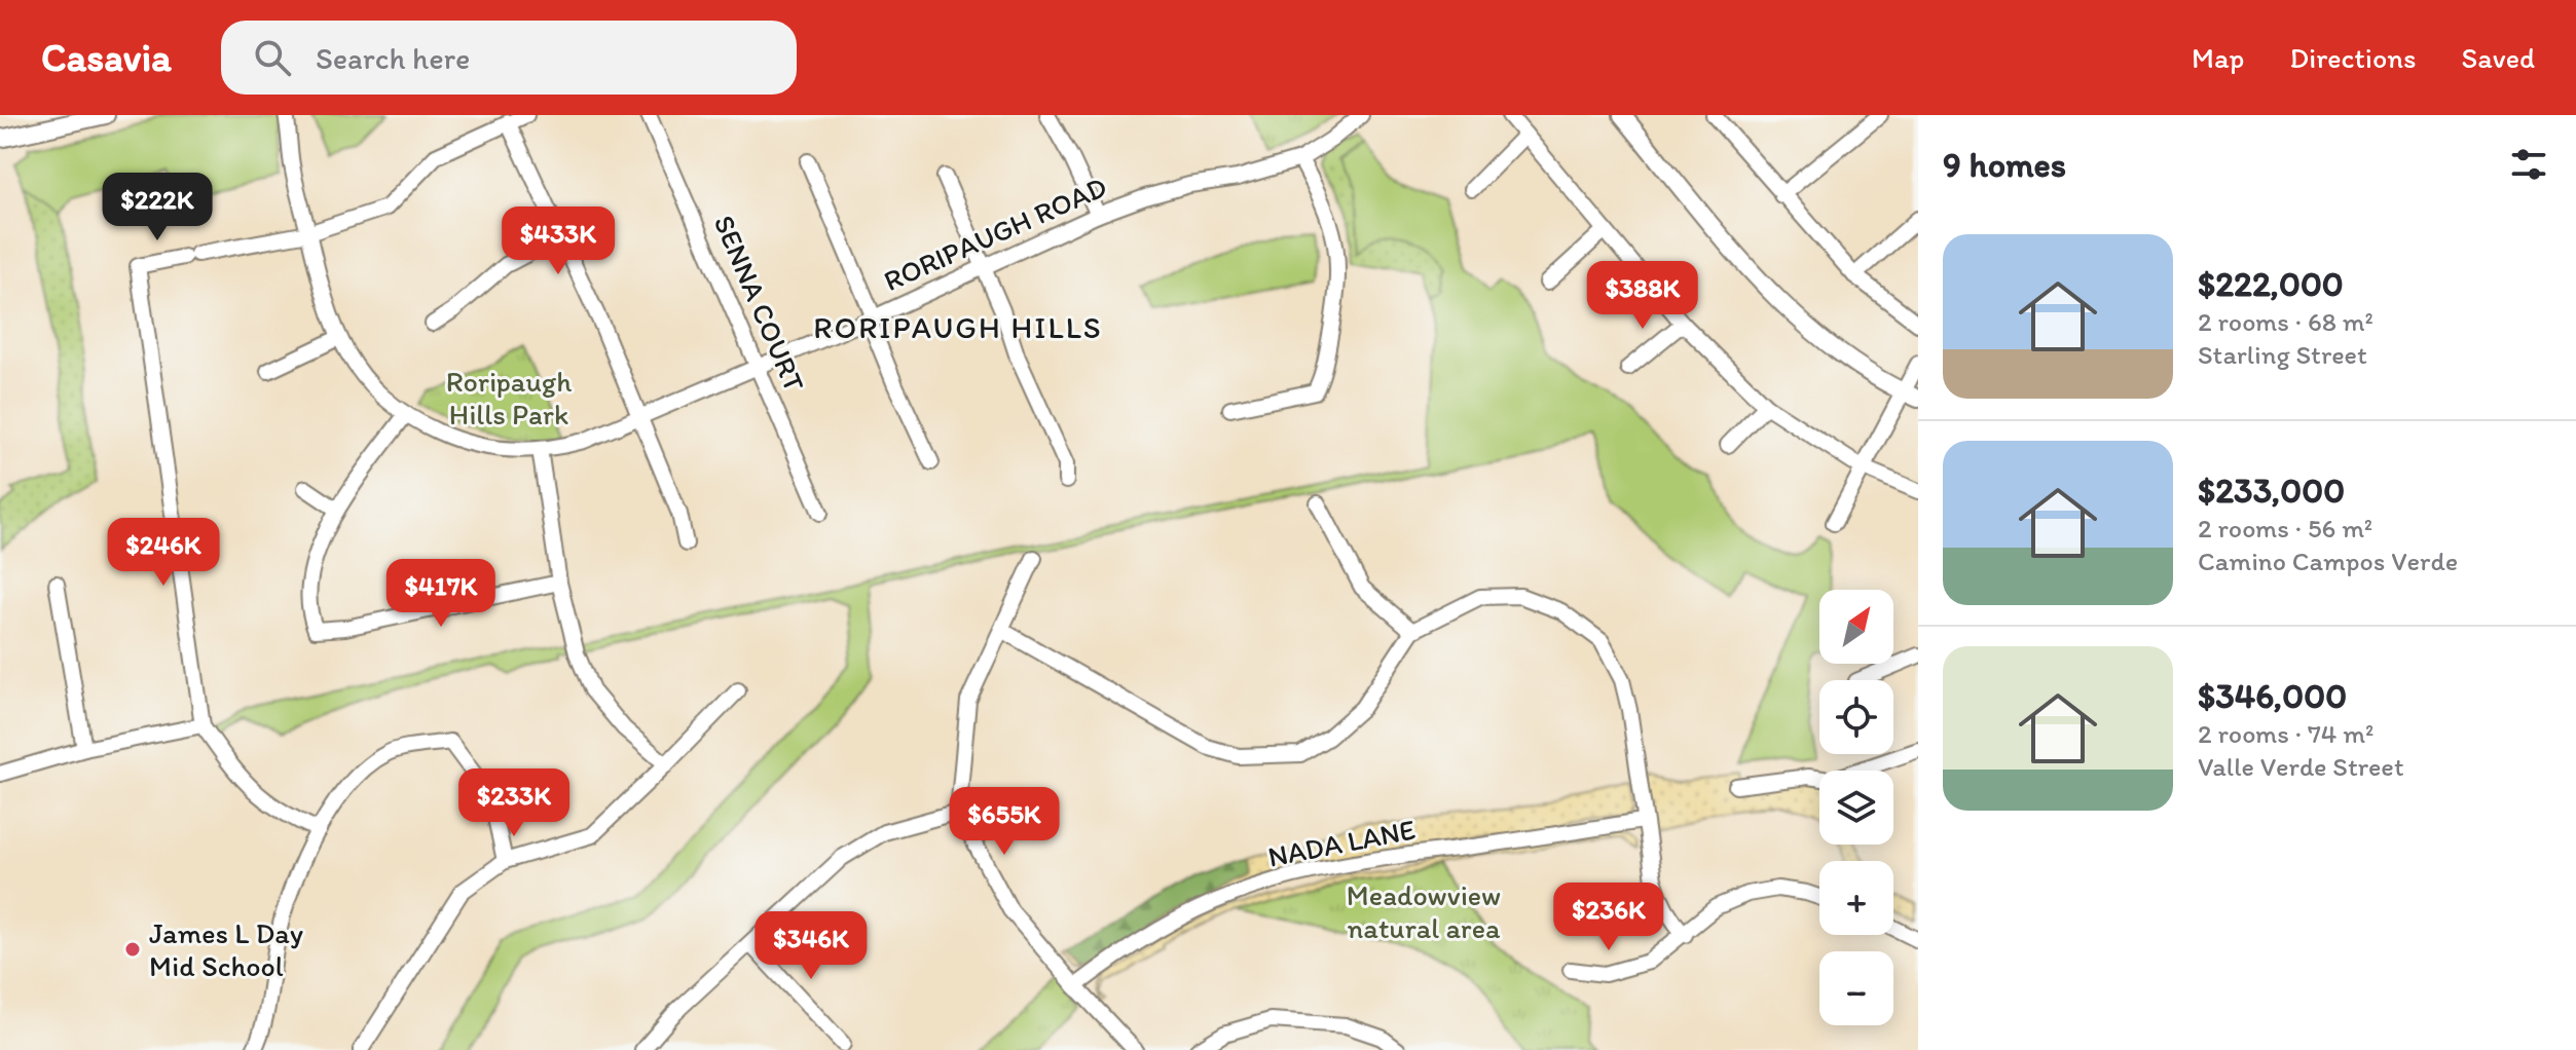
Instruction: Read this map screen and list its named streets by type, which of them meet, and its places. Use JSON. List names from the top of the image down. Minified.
{"streets":{"street":["RORIPAUGH ROAD","SENNA COURT","NADA LANE"]},"crossings":[["RORIPAUGH ROAD","SENNA COURT"]],"districts":["RORIPAUGH HILLS"],"parks":["Roripaugh Hills Park","Meadowview natural area"],"places":["James L Day Mid School"],"north":"top right","page":{"header":"Casavia","search":"Search here","nav":["Map","Directions","Saved"],"heading":"9 homes","price":["$222K","$433K","$388K","$246K","$417K","$233K","$655K","$236K","$346K"],"list":[{"name":"$222,000","note":"2 rooms · 68 m² · Starling Street"},{"name":"$233,000","note":"2 rooms · 56 m² · Camino Campos Verde"},{"name":"$346,000","note":"2 rooms · 74 m² · Valle Verde Street"}],"map_buttons":["+","−"]}}
